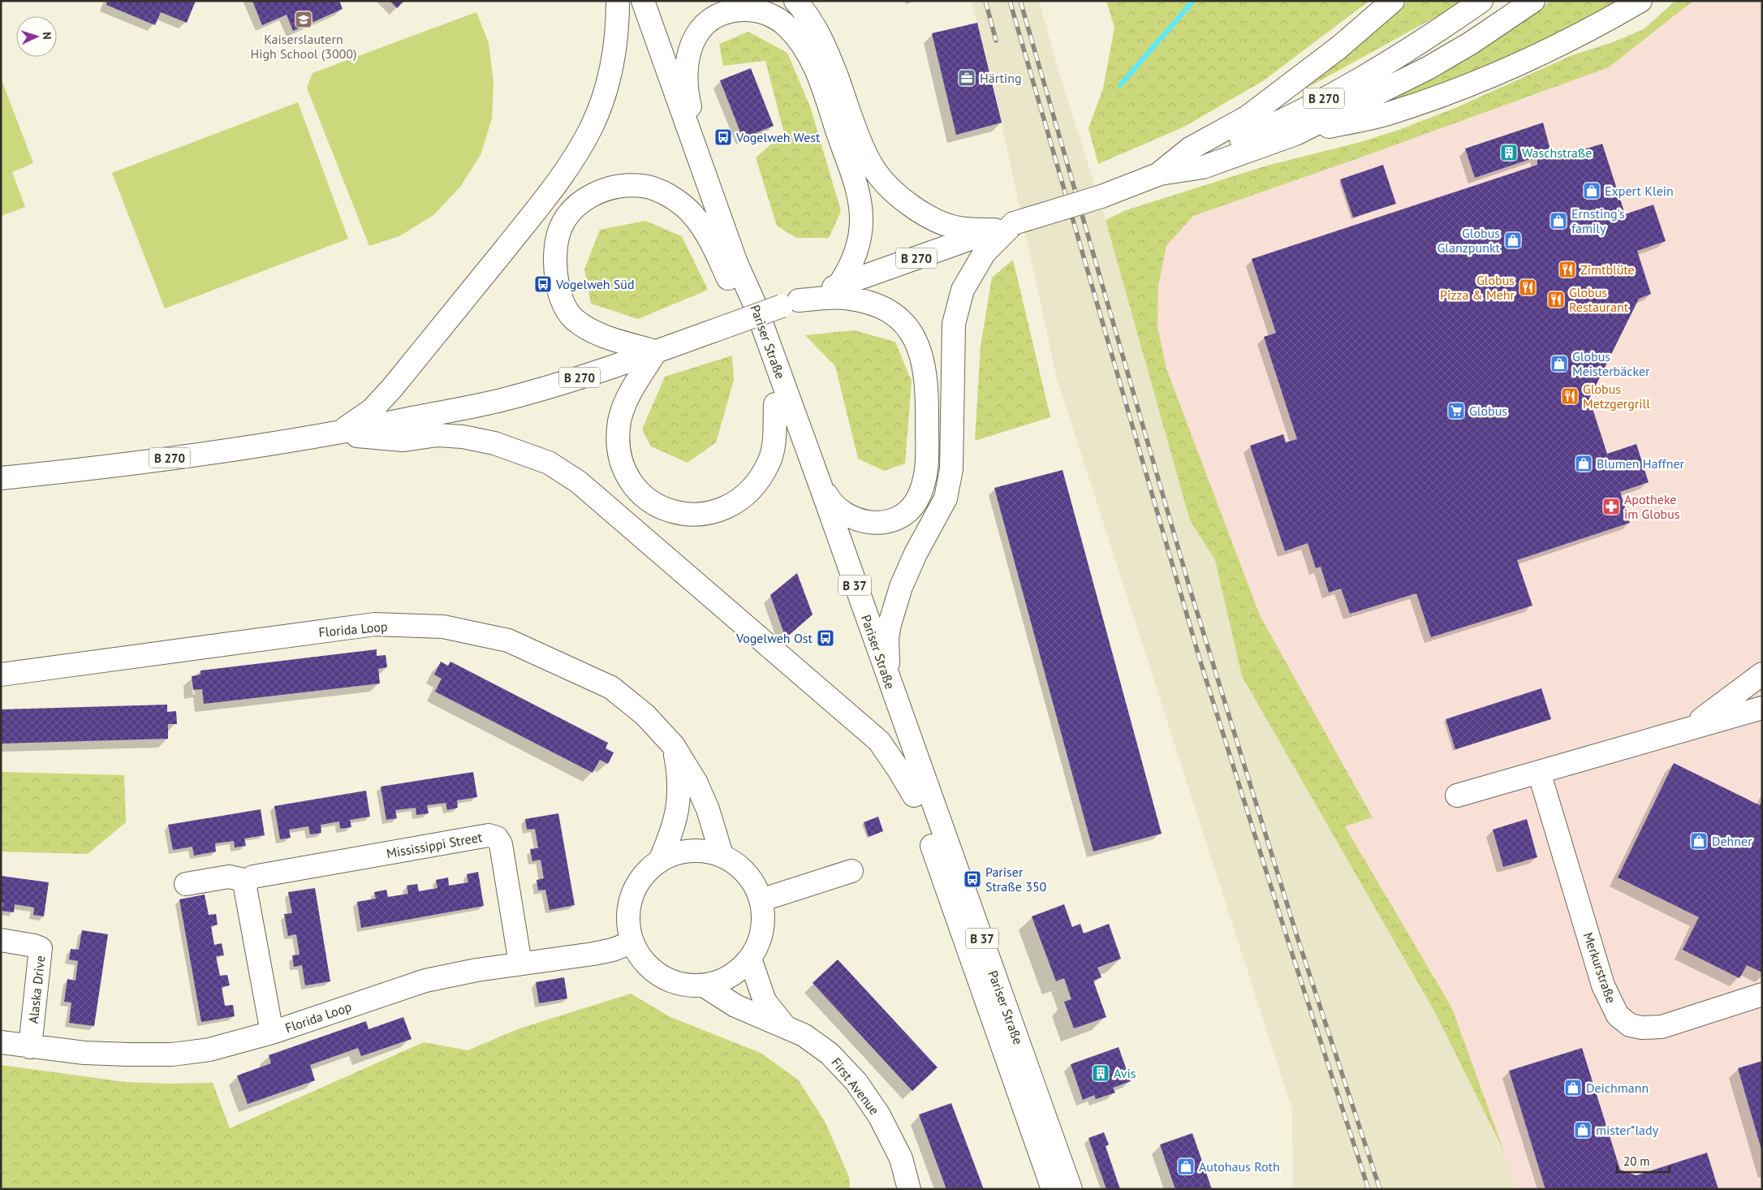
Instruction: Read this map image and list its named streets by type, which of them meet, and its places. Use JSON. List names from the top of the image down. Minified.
{"streets":{"main road":["B 270","Pariser Straße","B 37","Florida Loop","Mississippi Street","Merkurstraße","Alaska Drive","First Avenue"]},"crossings":[["Florida Loop","Mississippi Street"],["Florida Loop","Alaska Drive"],["Florida Loop","First Avenue"]],"places":{"school or university":["Kaiserslautern High School (3000)"],"office":["Härting"],"bus stop":["Vogelweh West","Vogelweh Süd","Vogelweh Ost","Pariser Straße 350"],"building":["Waschstraße","Avis"],"shop":["Expert Klein","Ernsting's family","Globus Glanzpunkt","Globus Meisterbäcker","Blumen Haffner","Dehner","Deichmann","mister*lady","Autohaus Roth"],"restaurant":["Zimtblüte","Globus Pizza & Mehr","Globus Restaurant","Globus Metzgergrill"],"supermarket":["Globus"],"pharmacy":["Apotheke im Globus"]},"scale_bar":"20 m","north":"right"}
